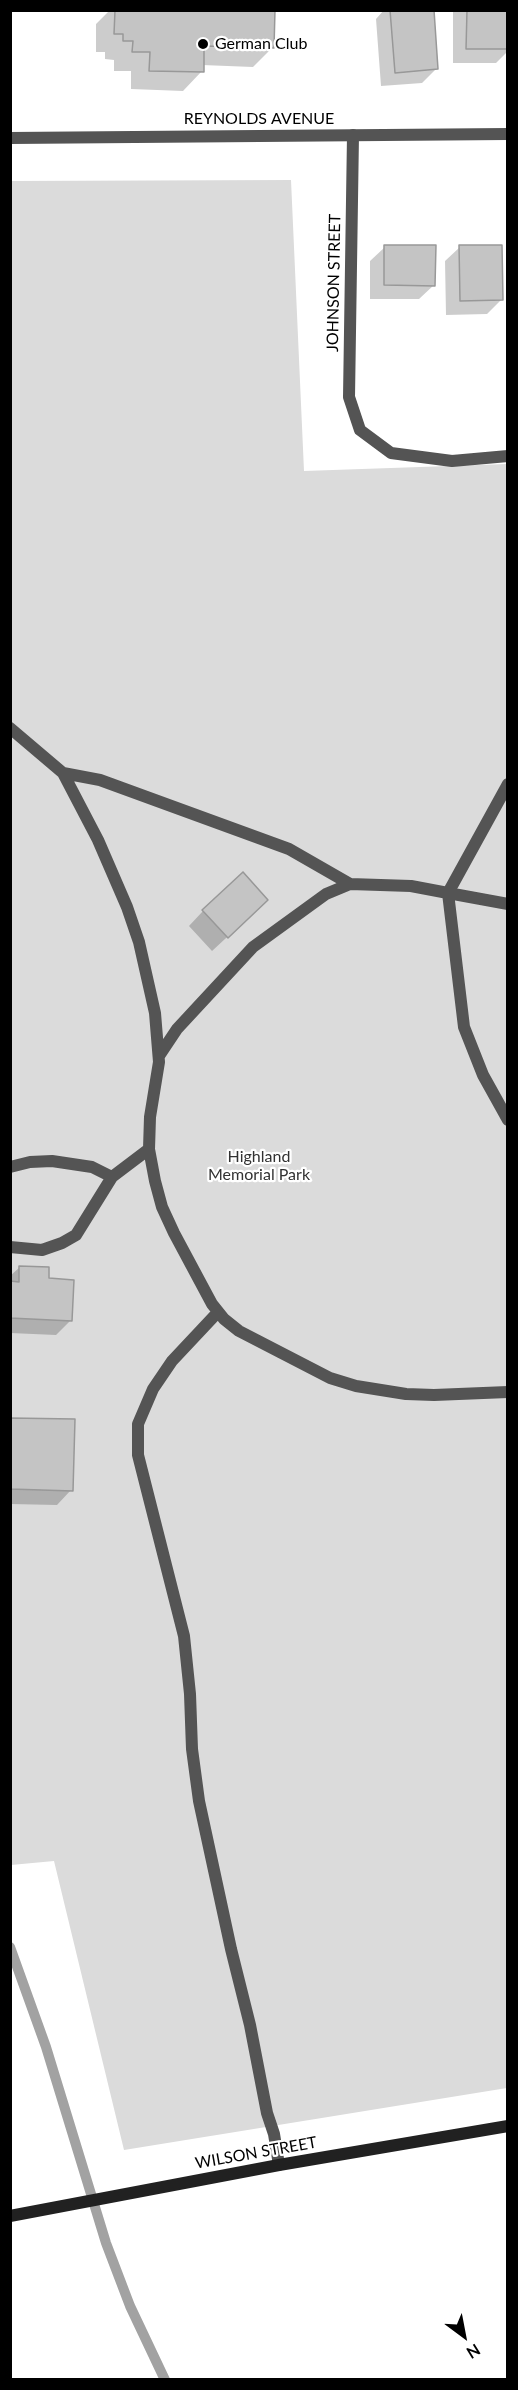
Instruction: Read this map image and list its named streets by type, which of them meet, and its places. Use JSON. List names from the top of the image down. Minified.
{"streets":{"street":["REYNOLDS AVENUE","JOHNSON STREET","WILSON STREET"]},"crossings":[["REYNOLDS AVENUE","JOHNSON STREET"]],"parks":["Highland Memorial Park"],"places":["German Club"],"north":"bottom right"}
